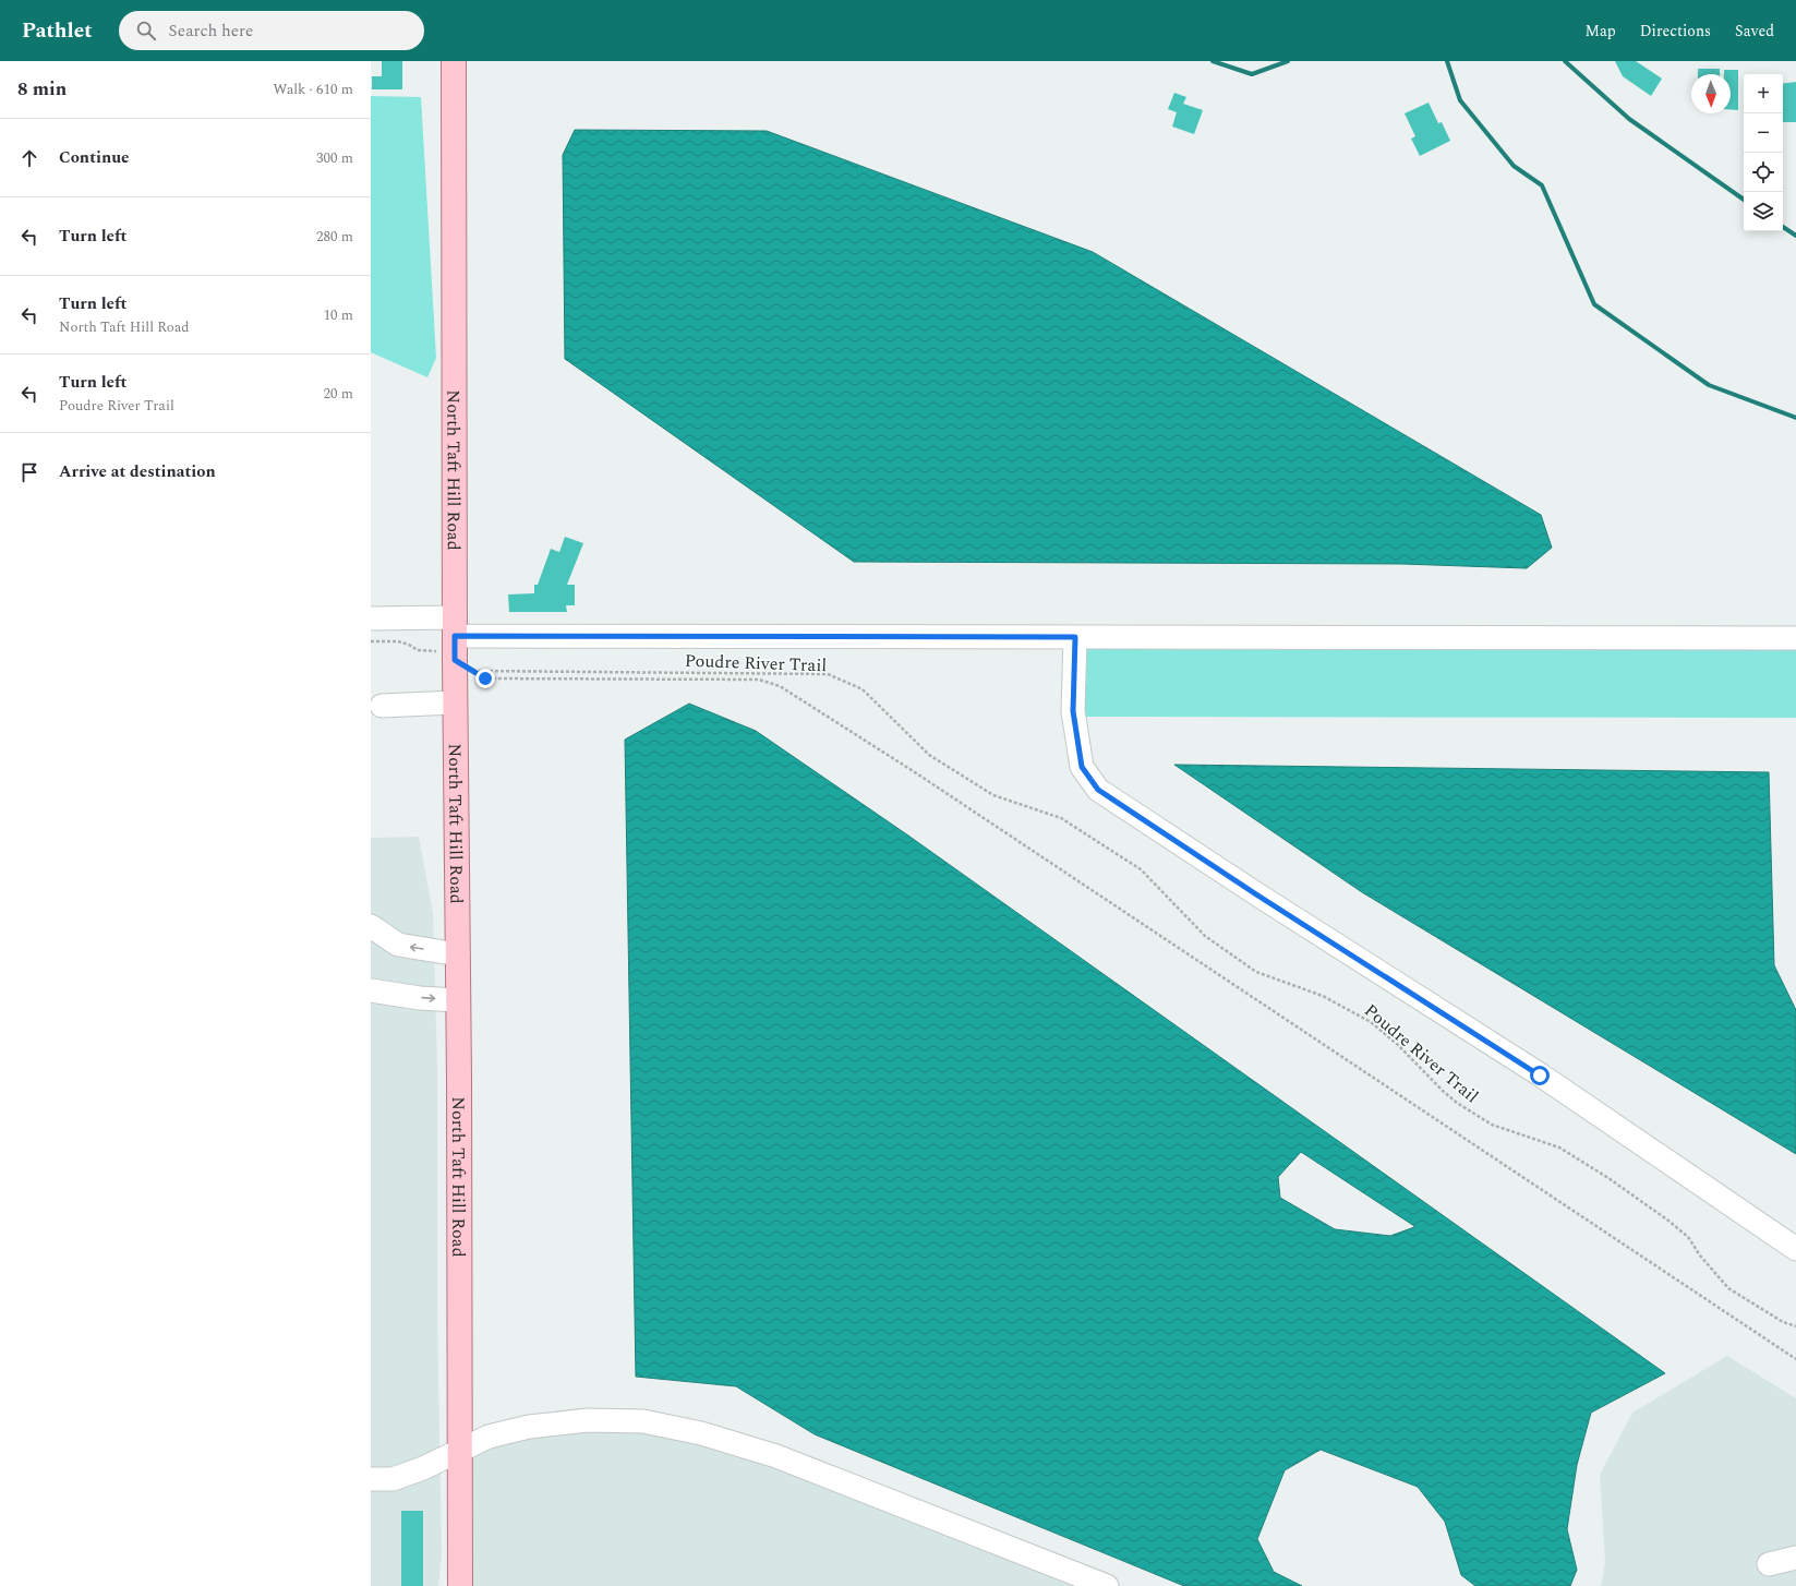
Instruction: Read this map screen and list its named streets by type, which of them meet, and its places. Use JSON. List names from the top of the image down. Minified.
{"streets":{"main road":["North Taft Hill Road"],"path":["Poudre River Trail"]},"crossings":[["North Taft Hill Road","Poudre River Trail"]],"north":"bottom","page":{"header":"Pathlet","search":"Search here","nav":["Map","Directions","Saved"],"heading":["8 min","Walk · 610 m"],"map_buttons":["+","−"],"list":[["Continue","300 m"],["Turn left","280 m"],["Turn left","North Taft Hill Road","10 m"],["Turn left","Poudre River Trail","20 m"],"Arrive at destination"]}}
